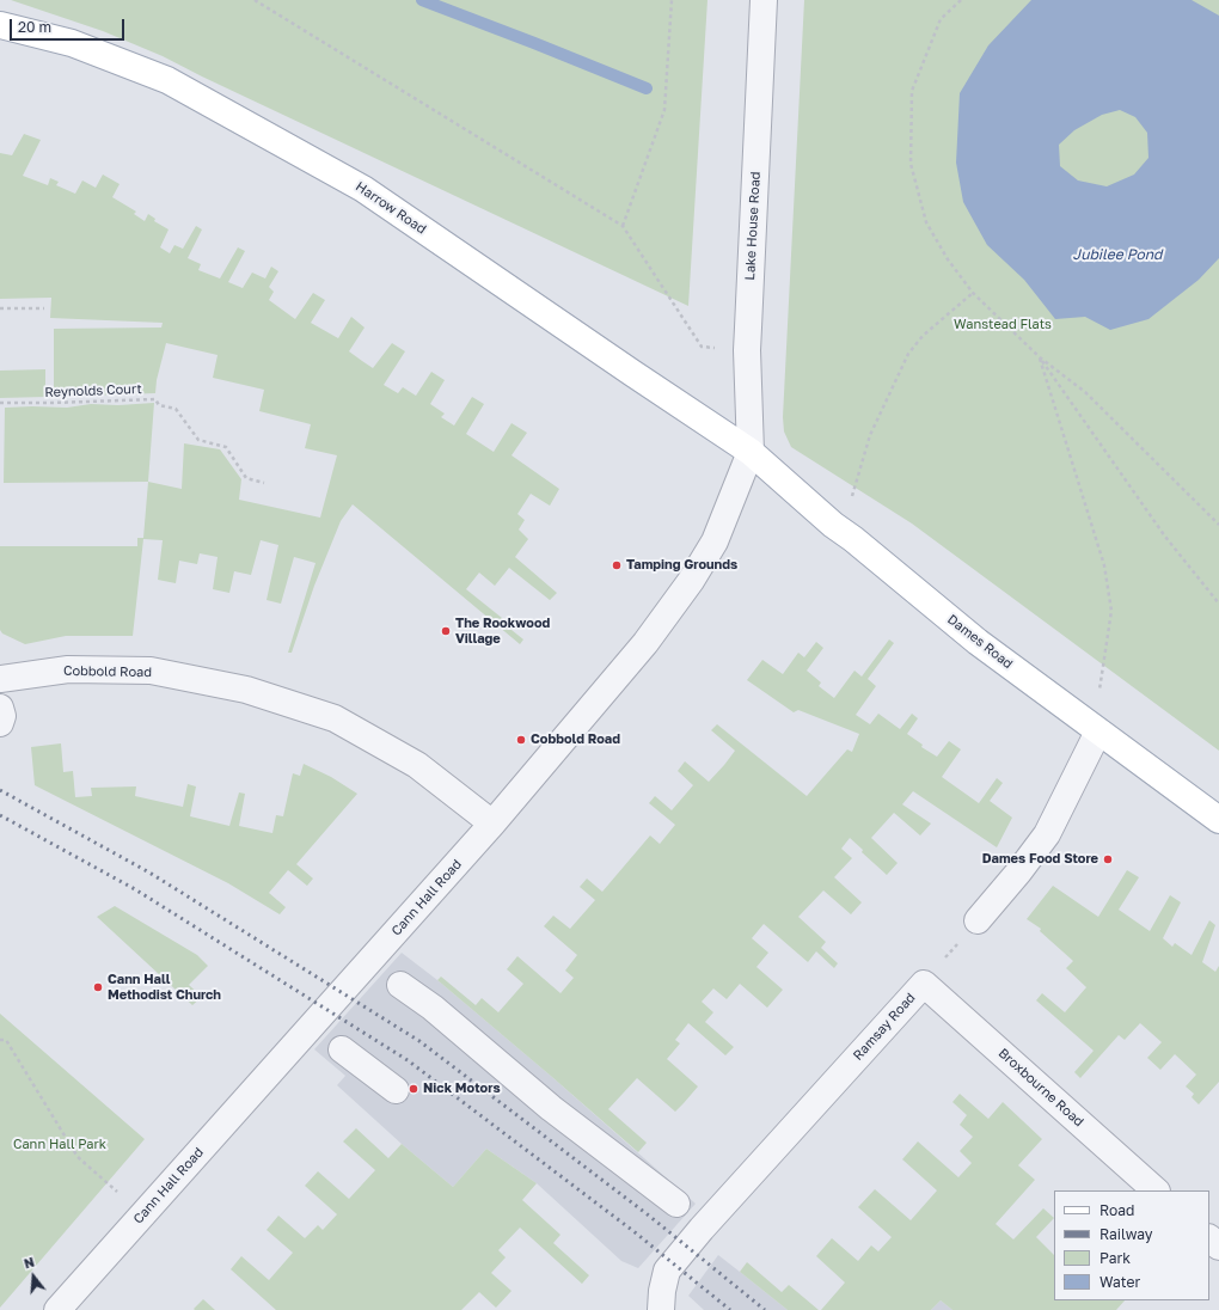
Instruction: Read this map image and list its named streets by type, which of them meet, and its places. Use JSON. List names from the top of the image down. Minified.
{"streets":{"main road":["Harrow Road","Dames Road"],"street":["Lake House Road","Cobbold Road","Cann Hall Road","Ramsay Road","Broxbourne Road"],"path":["Reynolds Court"]},"crossings":[["Harrow Road","Lake House Road"],["Harrow Road","Dames Road"],["Harrow Road","Cann Hall Road"],["Lake House Road","Dames Road"],["Lake House Road","Cann Hall Road"],["Dames Road","Cann Hall Road"],["Cobbold Road","Cann Hall Road"],["Ramsay Road","Broxbourne Road"]],"water":["Jubilee Pond"],"parks":["Wanstead Flats","Cann Hall Park"],"places":["Tamping Grounds","The Rookwood Village","Cobbold Road","Dames Food Store","Cann Hall Methodist Church","Nick Motors"],"legend":["Road","Railway","Park","Water"],"scale_bar":"20 m","north":"top"}
